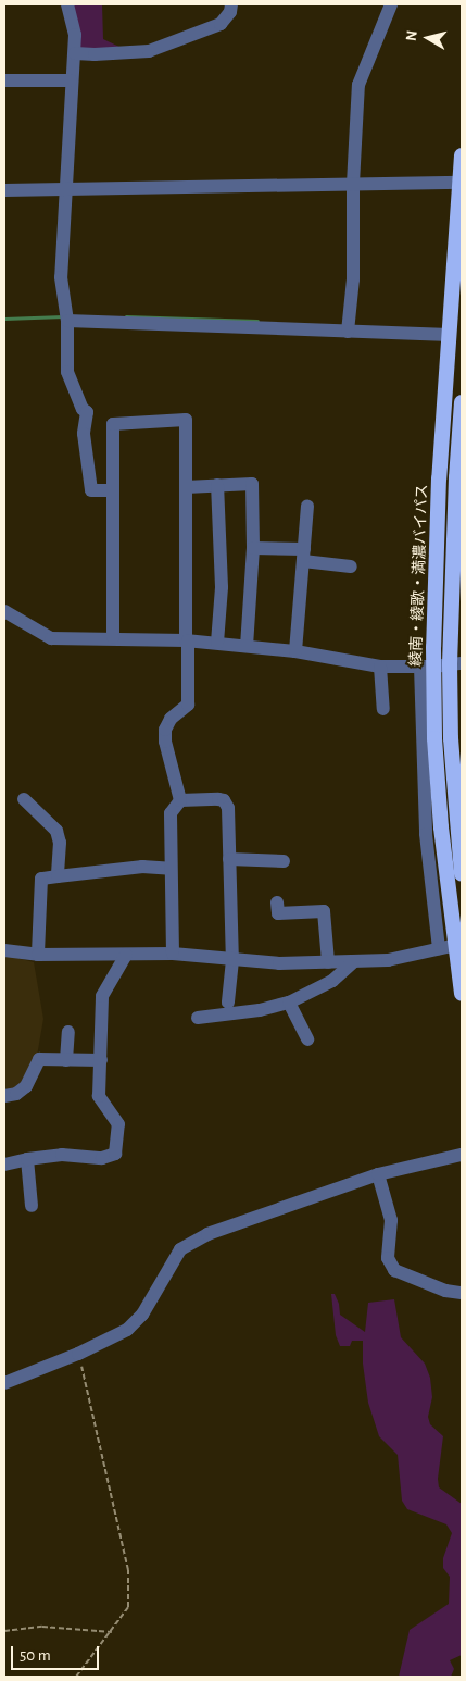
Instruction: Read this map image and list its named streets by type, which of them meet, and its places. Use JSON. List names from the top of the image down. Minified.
{"streets":{"highway":["綾南・綾歌・満濃バイパス"]},"scale_bar":"50 m","north":"left"}
